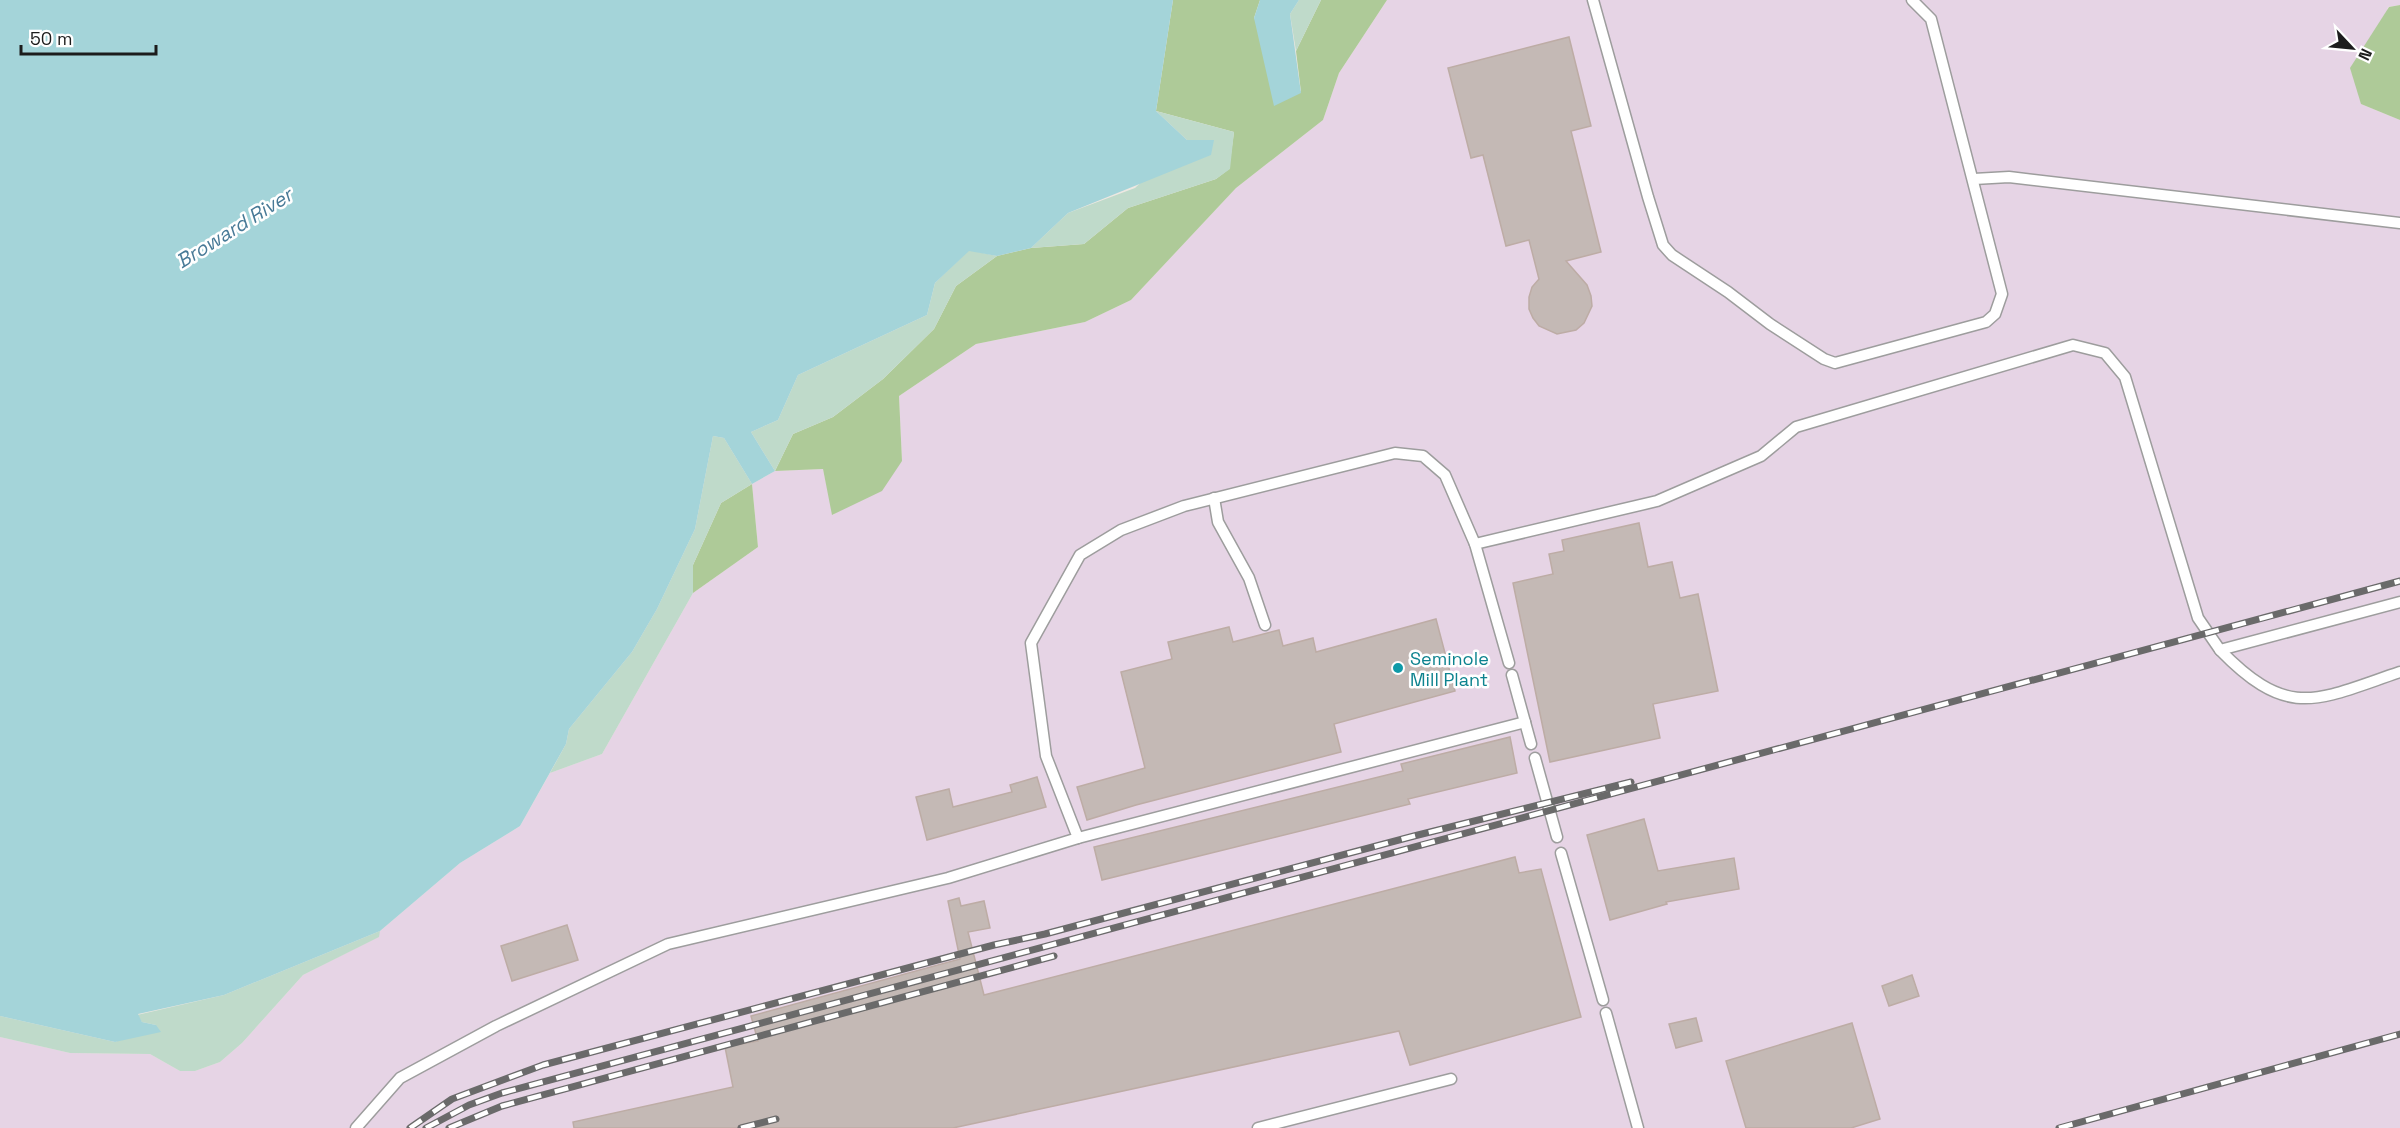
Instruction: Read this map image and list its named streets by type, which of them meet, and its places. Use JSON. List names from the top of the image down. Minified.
{"water":["Broward River"],"places":["Seminole Mill Plant"],"scale_bar":"50 m","north":"bottom right"}
